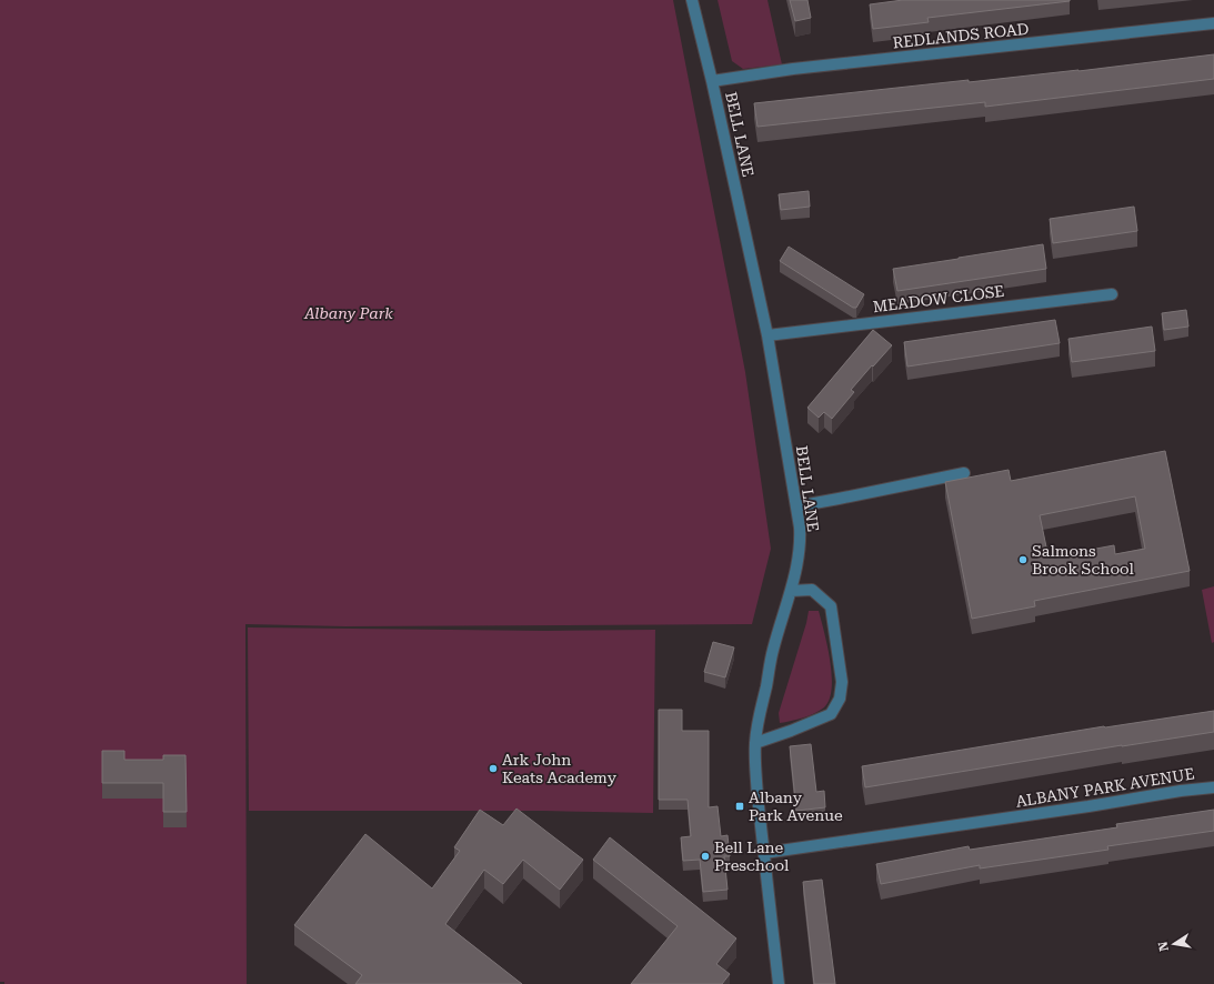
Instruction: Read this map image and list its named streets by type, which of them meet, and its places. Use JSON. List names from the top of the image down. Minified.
{"streets":{"street":["REDLANDS ROAD","BELL LANE","MEADOW CLOSE","ALBANY PARK AVENUE"]},"crossings":[["REDLANDS ROAD","BELL LANE"],["BELL LANE","MEADOW CLOSE"],["BELL LANE","ALBANY PARK AVENUE"]],"parks":["Albany Park"],"places":{"other":["Salmons Brook School","Ark John Keats Academy","Bell Lane Preschool"],"transit":["Albany Park Avenue"]},"north":"left"}
